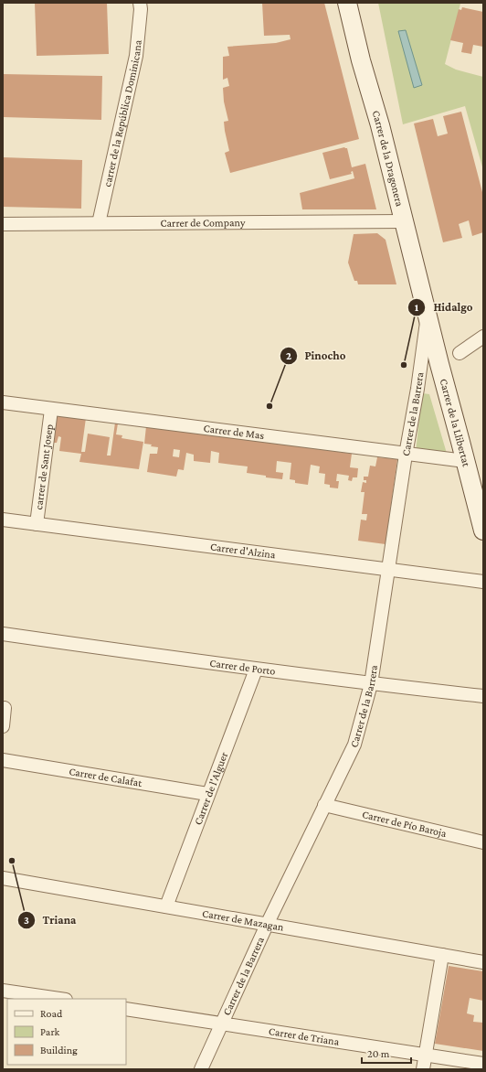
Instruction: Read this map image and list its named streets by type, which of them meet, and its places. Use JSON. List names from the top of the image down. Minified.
{"streets":{"street":["carrer de la República Dominicana","Carrer de la Dragonera","Carrer de Company","Carrer de la Barrera","Carrer de la Llibertat","Carrer de Mas","carrer de Sant Josep","Carrer d'Alzina","Carrer de Porto","Carrer de Calafat","Carrer de l'Alguer","Carrer de Pío Baroja","Carrer de Mazagan","Carrer de Triana"]},"crossings":[["carrer de la República Dominicana","Carrer de Company"],["Carrer de la Dragonera","Carrer de Company"],["Carrer de la Dragonera","Carrer de la Barrera"],["Carrer de la Dragonera","Carrer de la Llibertat"],["Carrer de la Barrera","Carrer de la Llibertat"],["Carrer de la Barrera","Carrer de Mas"],["Carrer de la Barrera","Carrer d'Alzina"],["Carrer de la Barrera","Carrer de Porto"],["Carrer de la Barrera","Carrer de Pío Baroja"],["Carrer de la Barrera","Carrer de Mazagan"],["Carrer de la Barrera","Carrer de Triana"],["Carrer de la Llibertat","Carrer de Mas"],["Carrer de Mas","carrer de Sant Josep"],["carrer de Sant Josep","Carrer d'Alzina"],["Carrer de Porto","Carrer de l'Alguer"],["Carrer de Calafat","Carrer de l'Alguer"],["Carrer de l'Alguer","Carrer de Mazagan"]],"places":["Hidalgo","Pinocho","Triana"],"legend":["Road","Park","Building"],"scale_bar":"20 m"}
